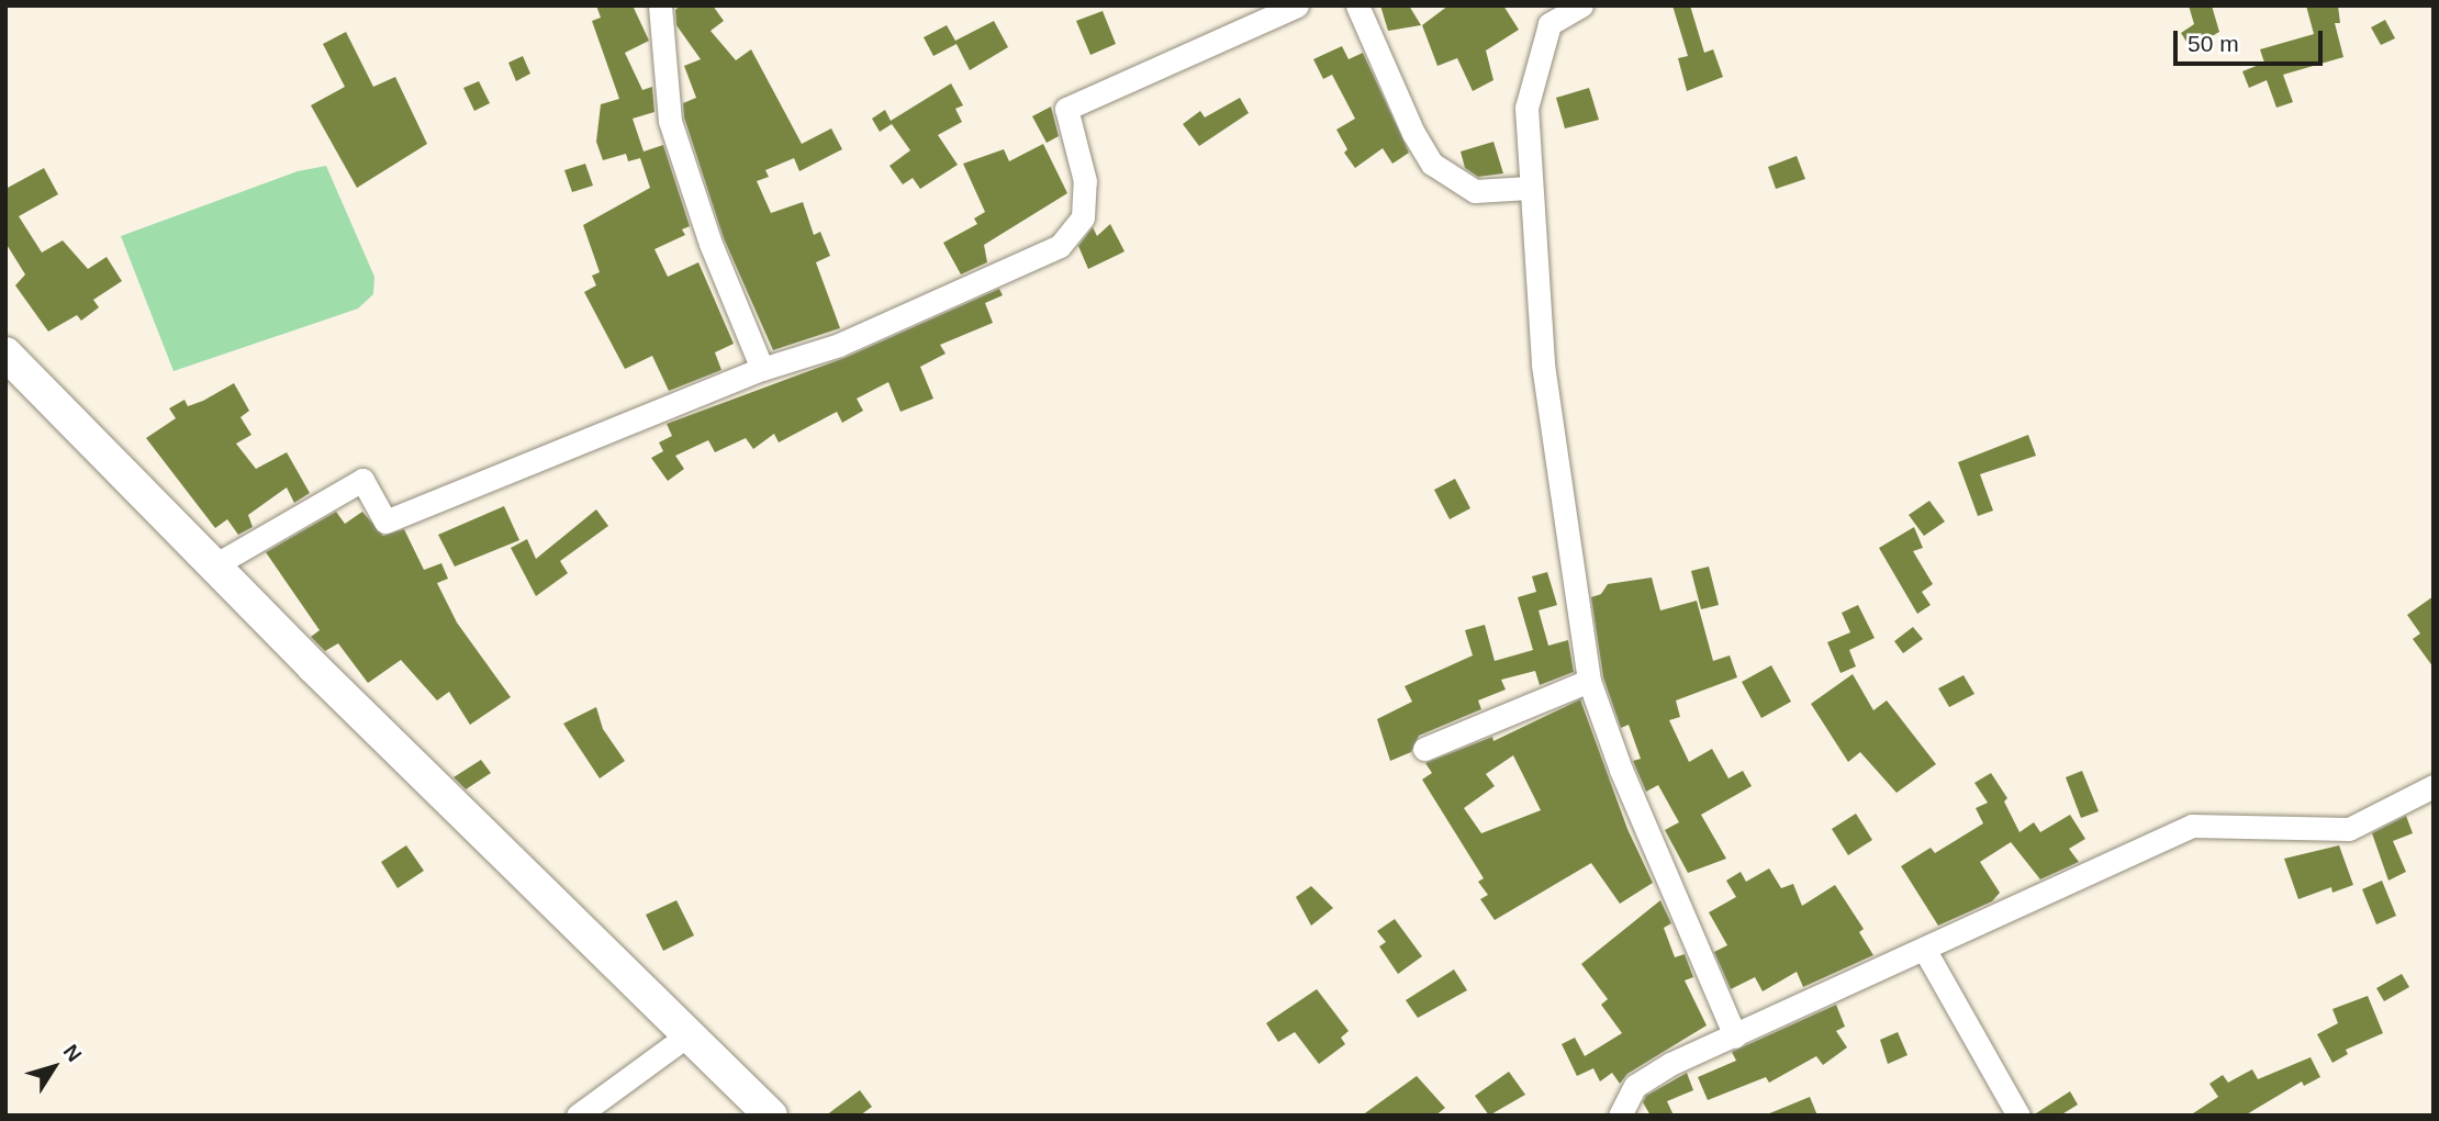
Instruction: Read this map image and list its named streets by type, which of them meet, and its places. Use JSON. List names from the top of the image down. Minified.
{"scale_bar":"50 m","north":"top right"}
